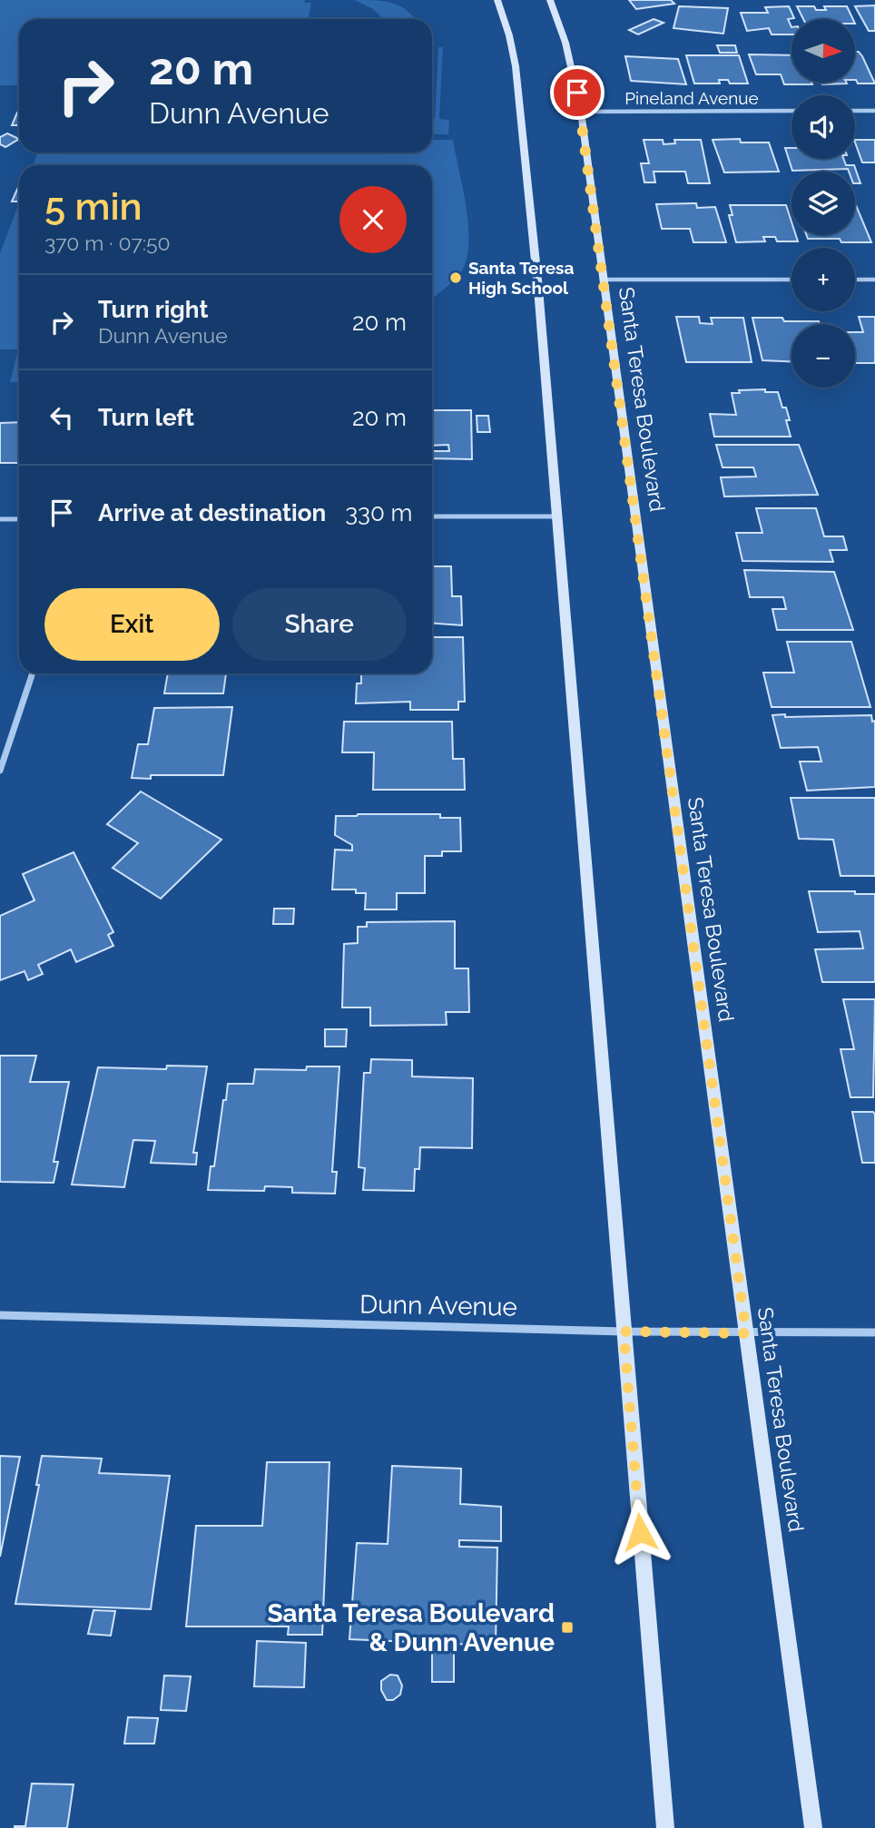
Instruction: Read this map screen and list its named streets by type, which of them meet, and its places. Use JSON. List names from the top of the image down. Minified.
{"streets":{"main road":["Santa Teresa Boulevard"],"street":["Pineland Avenue","Dunn Avenue"]},"crossings":[["Pineland Avenue","Santa Teresa Boulevard"],["Santa Teresa Boulevard","Dunn Avenue"]],"places":{"other":["Santa Teresa High School"],"transit":["Santa Teresa Boulevard & Dunn Avenue"]},"north":"right","page":{"map_buttons":["+","−"],"turn":["20 m","Dunn Avenue"],"heading":["5 min","370 m · 07:50"],"list":[{"name":"Turn right","note":"Dunn Avenue","value":"20 m"},{"name":"Turn left","value":"20 m"},{"name":"Arrive at destination","value":"330 m"}],"buttons":["Exit","Share"]}}
